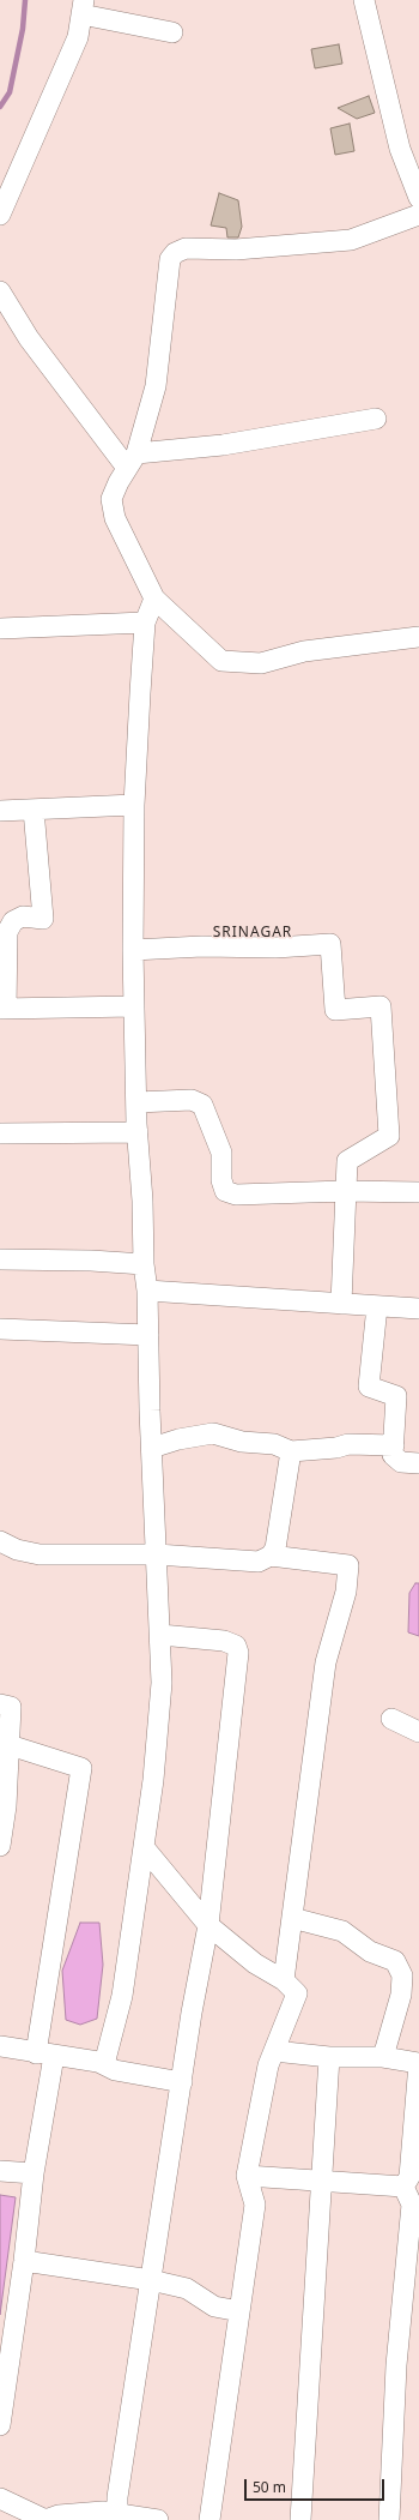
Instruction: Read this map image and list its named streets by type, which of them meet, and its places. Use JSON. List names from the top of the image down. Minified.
{"districts":["SRINAGAR"],"scale_bar":"50 m"}
